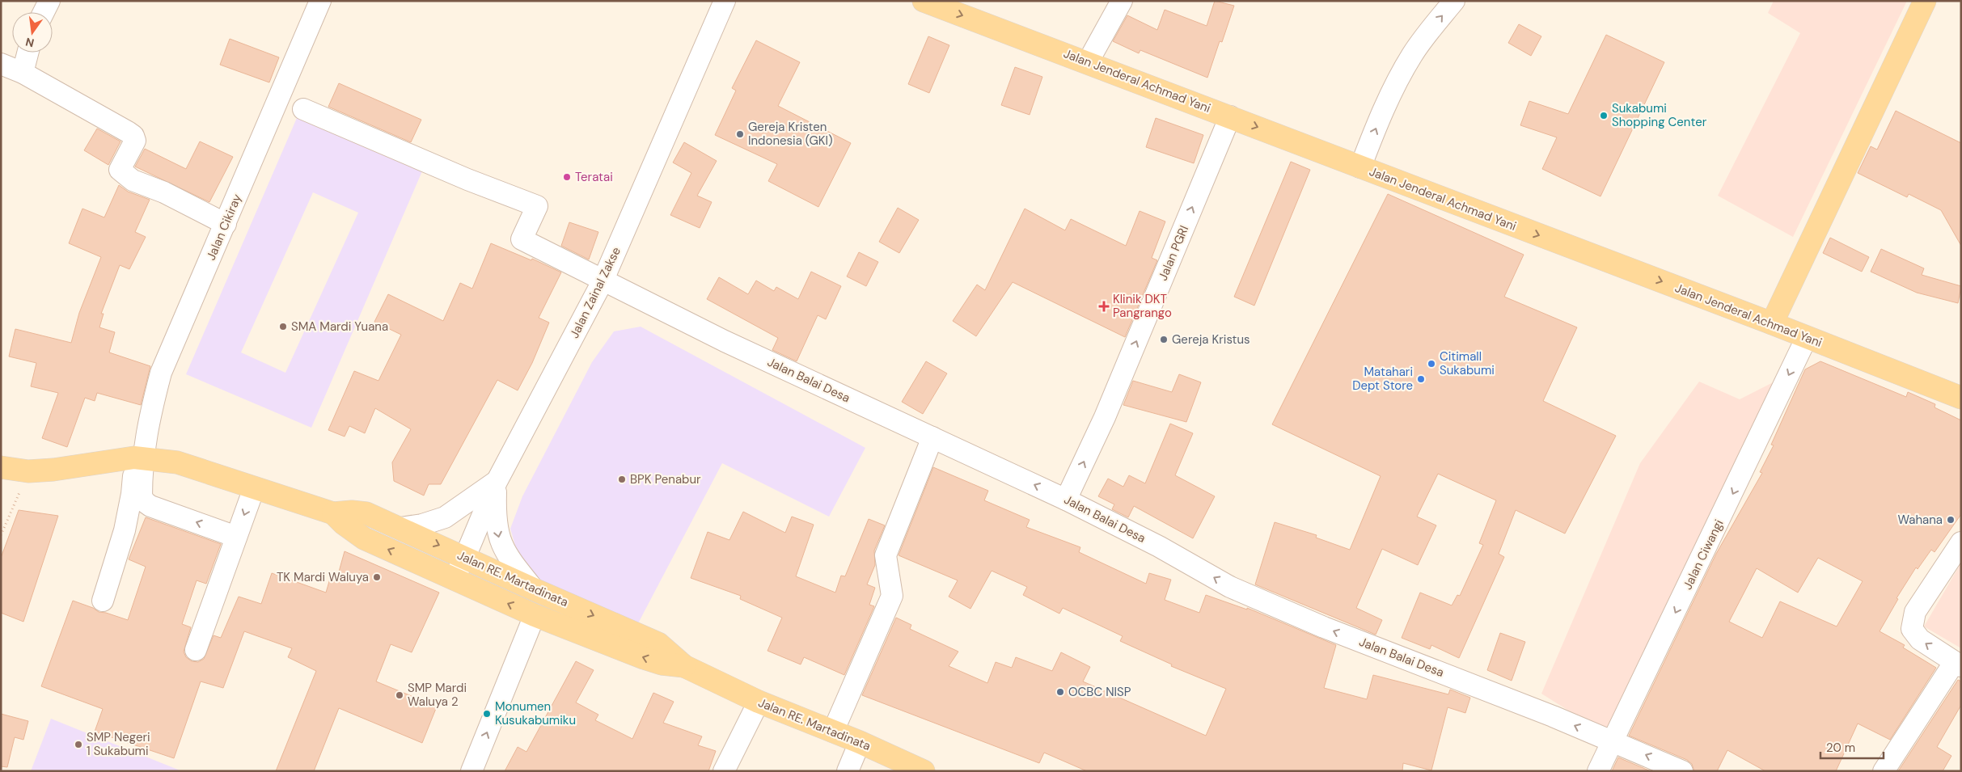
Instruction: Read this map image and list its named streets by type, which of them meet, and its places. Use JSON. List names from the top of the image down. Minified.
{"streets":{"main road":["Jalan Jenderal Achmad Yani","Jalan RE. Martadinata"],"street":["Jalan Cikiray","Jalan PGRI","Jalan Zainal Zakse","Jalan Balai Desa","Jalan Ciwangi"]},"crossings":[["Jalan Jenderal Achmad Yani","Jalan PGRI"],["Jalan Jenderal Achmad Yani","Jalan Ciwangi"],["Jalan Cikiray","Jalan RE. Martadinata"],["Jalan PGRI","Jalan Balai Desa"],["Jalan Zainal Zakse","Jalan Balai Desa"],["Jalan Zainal Zakse","Jalan RE. Martadinata"],["Jalan Balai Desa","Jalan Ciwangi"]],"one_way":["Jalan Jenderal Achmad Yani","Jalan PGRI","Jalan Balai Desa","Jalan Ciwangi"],"places":{"other":["Sukabumi Shopping Center","Gereja Kristen Indonesia (GKI)","Teratai","SMA Mardi Yuana","Gereja Kristus","Citimall Sukabumi","Matahari Dept Store","BPK Penabur","Wahana","TK Mardi Waluya","OCBC NISP","SMP Mardi Waluya 2","Monumen Kusukabumiku","SMP Negeri 1 Sukabumi"],"health":["Klinik DKT Pangrango"]},"scale_bar":"20 m","north":"bottom"}
